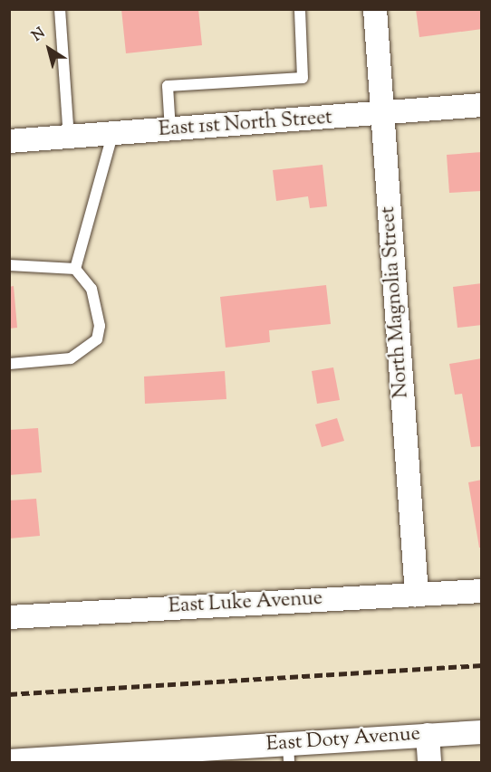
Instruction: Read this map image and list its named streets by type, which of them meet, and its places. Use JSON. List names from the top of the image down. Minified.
{"streets":{"street":["East 1st North Street","North Magnolia Street","East Luke Avenue","East Doty Avenue"]},"crossings":[["East 1st North Street","North Magnolia Street"],["North Magnolia Street","East Luke Avenue"]],"north":"top left"}
